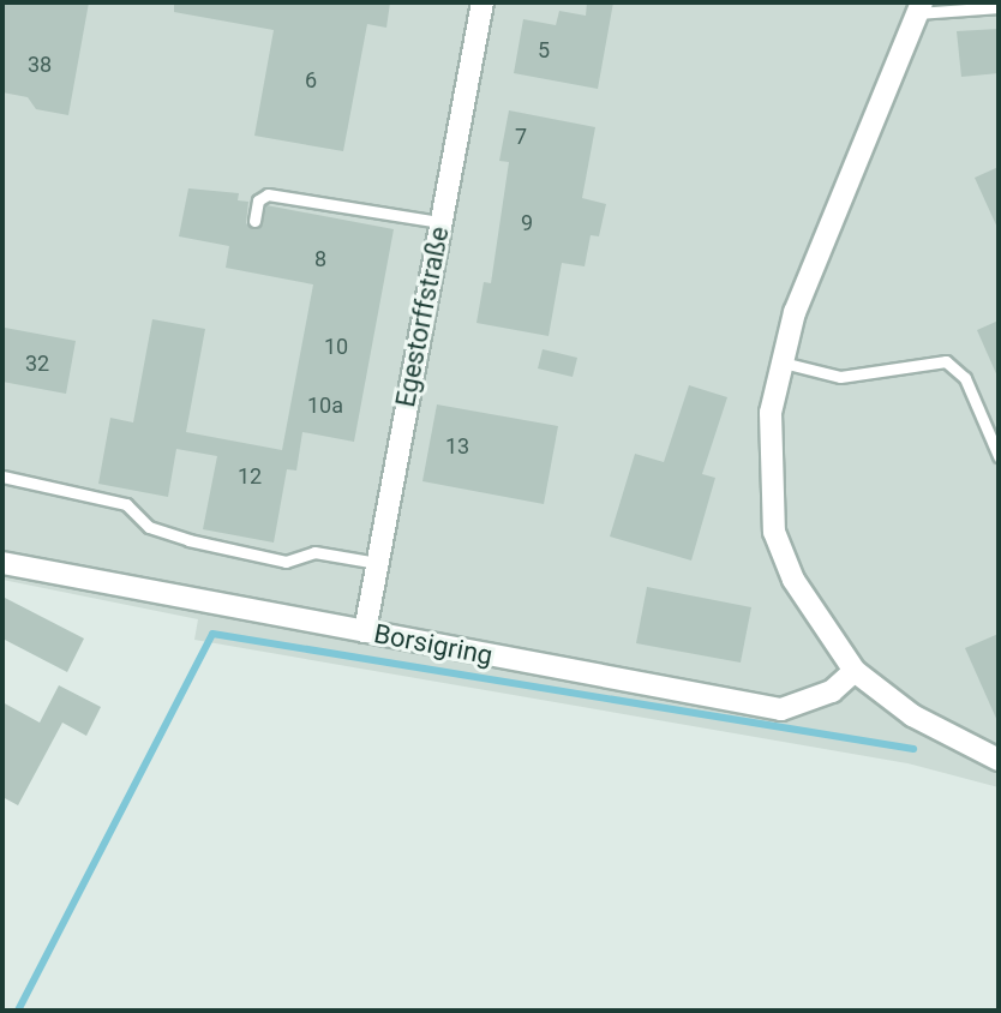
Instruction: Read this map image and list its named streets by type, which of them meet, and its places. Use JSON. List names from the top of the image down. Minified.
{"streets":{"street":["Egestorffstraße","Borsigring"]},"crossings":[["Egestorffstraße","Borsigring"]],"house_numbers":["5","38","6","7","9","8","10","32","10a","13","12"]}
